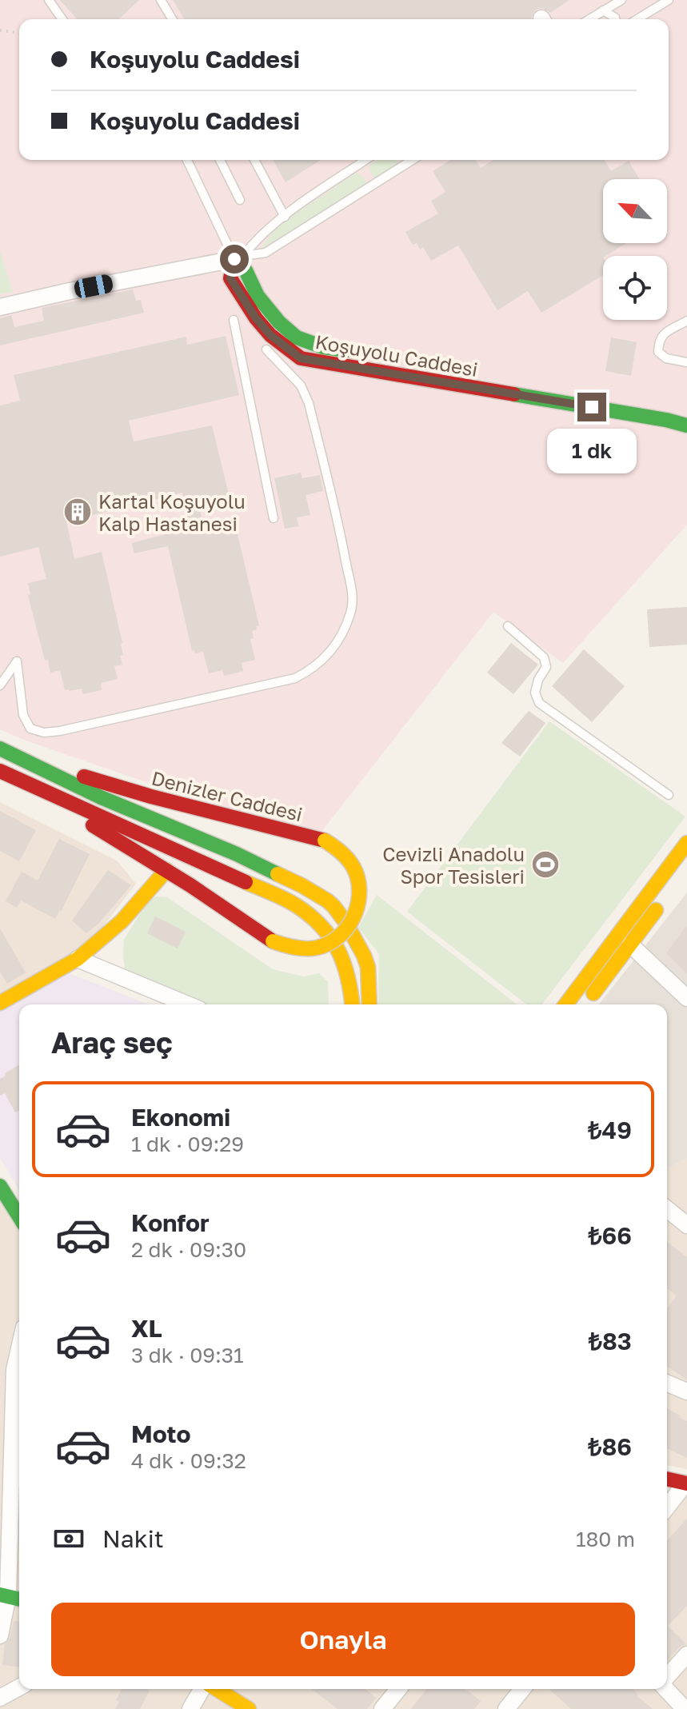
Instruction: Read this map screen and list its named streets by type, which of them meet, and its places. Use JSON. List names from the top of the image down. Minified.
{"streets":{"main road":["Koşuyolu Caddesi","Denizler Caddesi"]},"places":{"building":["Kartal Koşuyolu Kalp Hastanesi"],"sports":["Cevizli Anadolu Spor Tesisleri"]},"north":"top left","page":{"banner":["Koşuyolu Caddesi","Koşuyolu Caddesi"],"bubble":"1 dk","heading":"Araç seç","list":[{"name":"Ekonomi","note":"1 dk · 09:29","value":"₺49"},{"name":"Konfor","note":"2 dk · 09:30","value":"₺66"},{"name":"XL","note":"3 dk · 09:31","value":"₺83"},{"name":"Moto","note":"4 dk · 09:32","value":"₺86"}],"pay":["Nakit","180 m"],"buttons":"Onayla"}}
